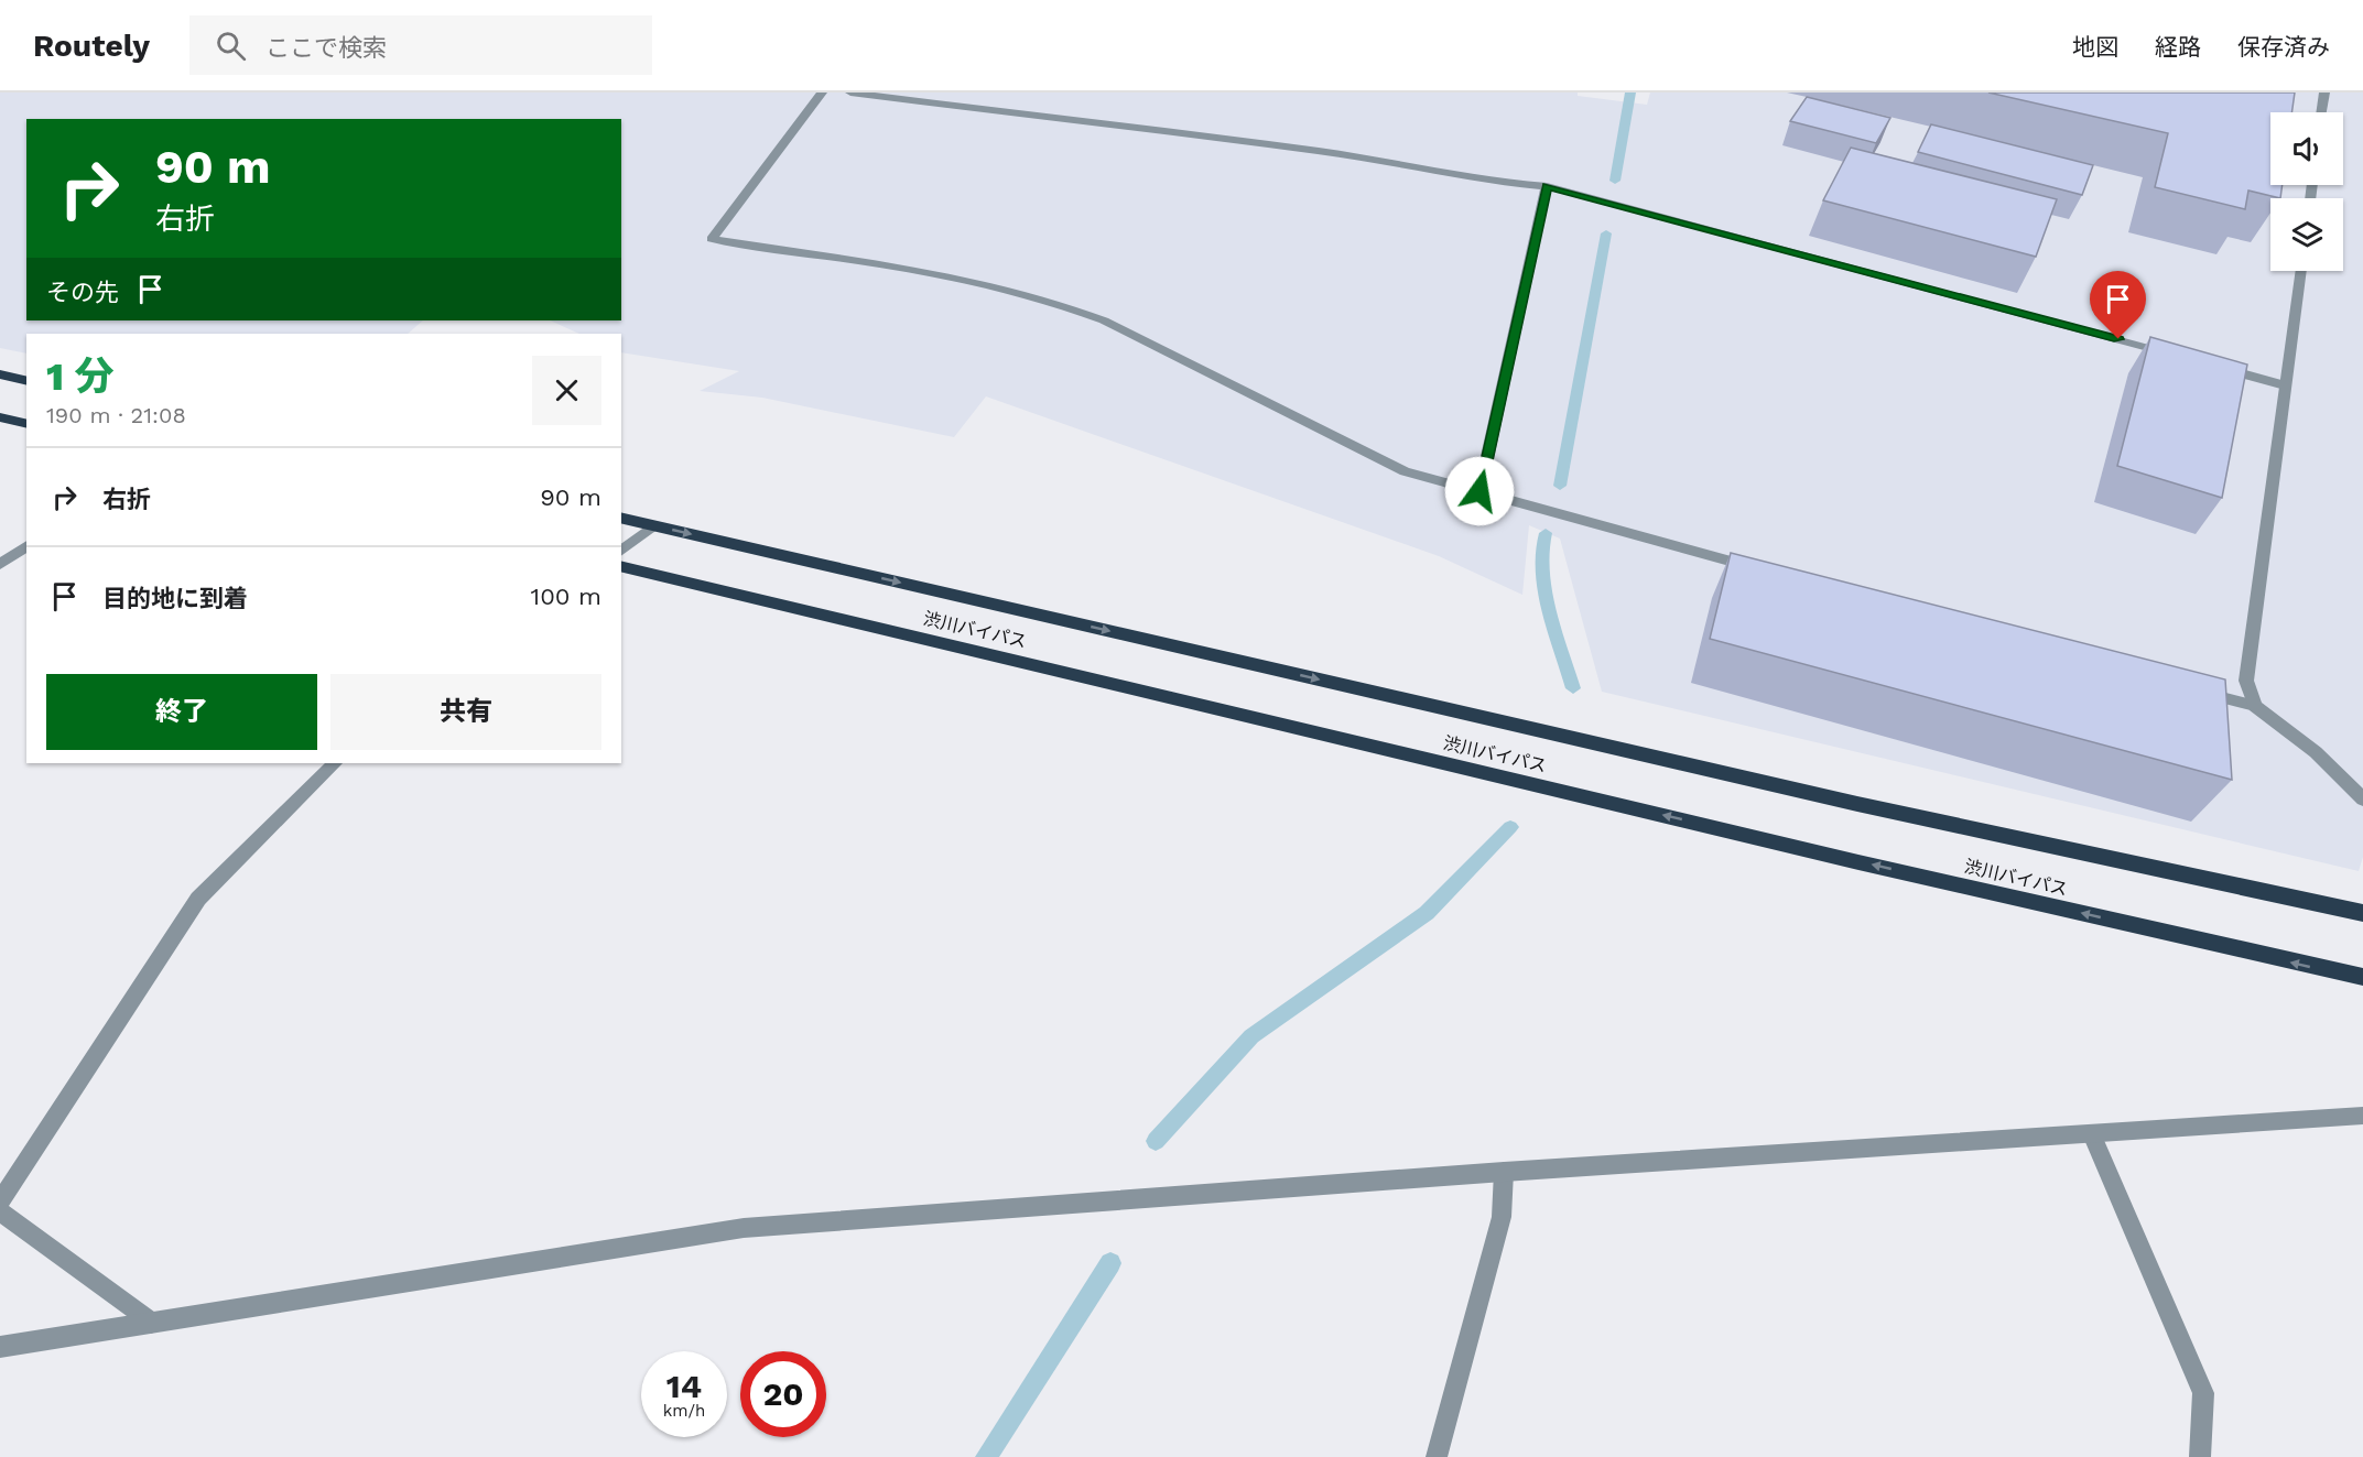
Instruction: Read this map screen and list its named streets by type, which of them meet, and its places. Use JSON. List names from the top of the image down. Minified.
{"streets":{"highway":["渋川バイパス"]},"page":{"header":"Routely","search":"ここで検索","nav":["地図","経路","保存済み"],"turn":["90 m","右折"],"then":"その先","heading":["1 分","190 m · 21:08"],"list":[{"name":"右折","value":"90 m"},{"name":"目的地に到着","value":"100 m"}],"buttons":["終了","共有"],"speed":"14 km/h","limit":"20"}}
